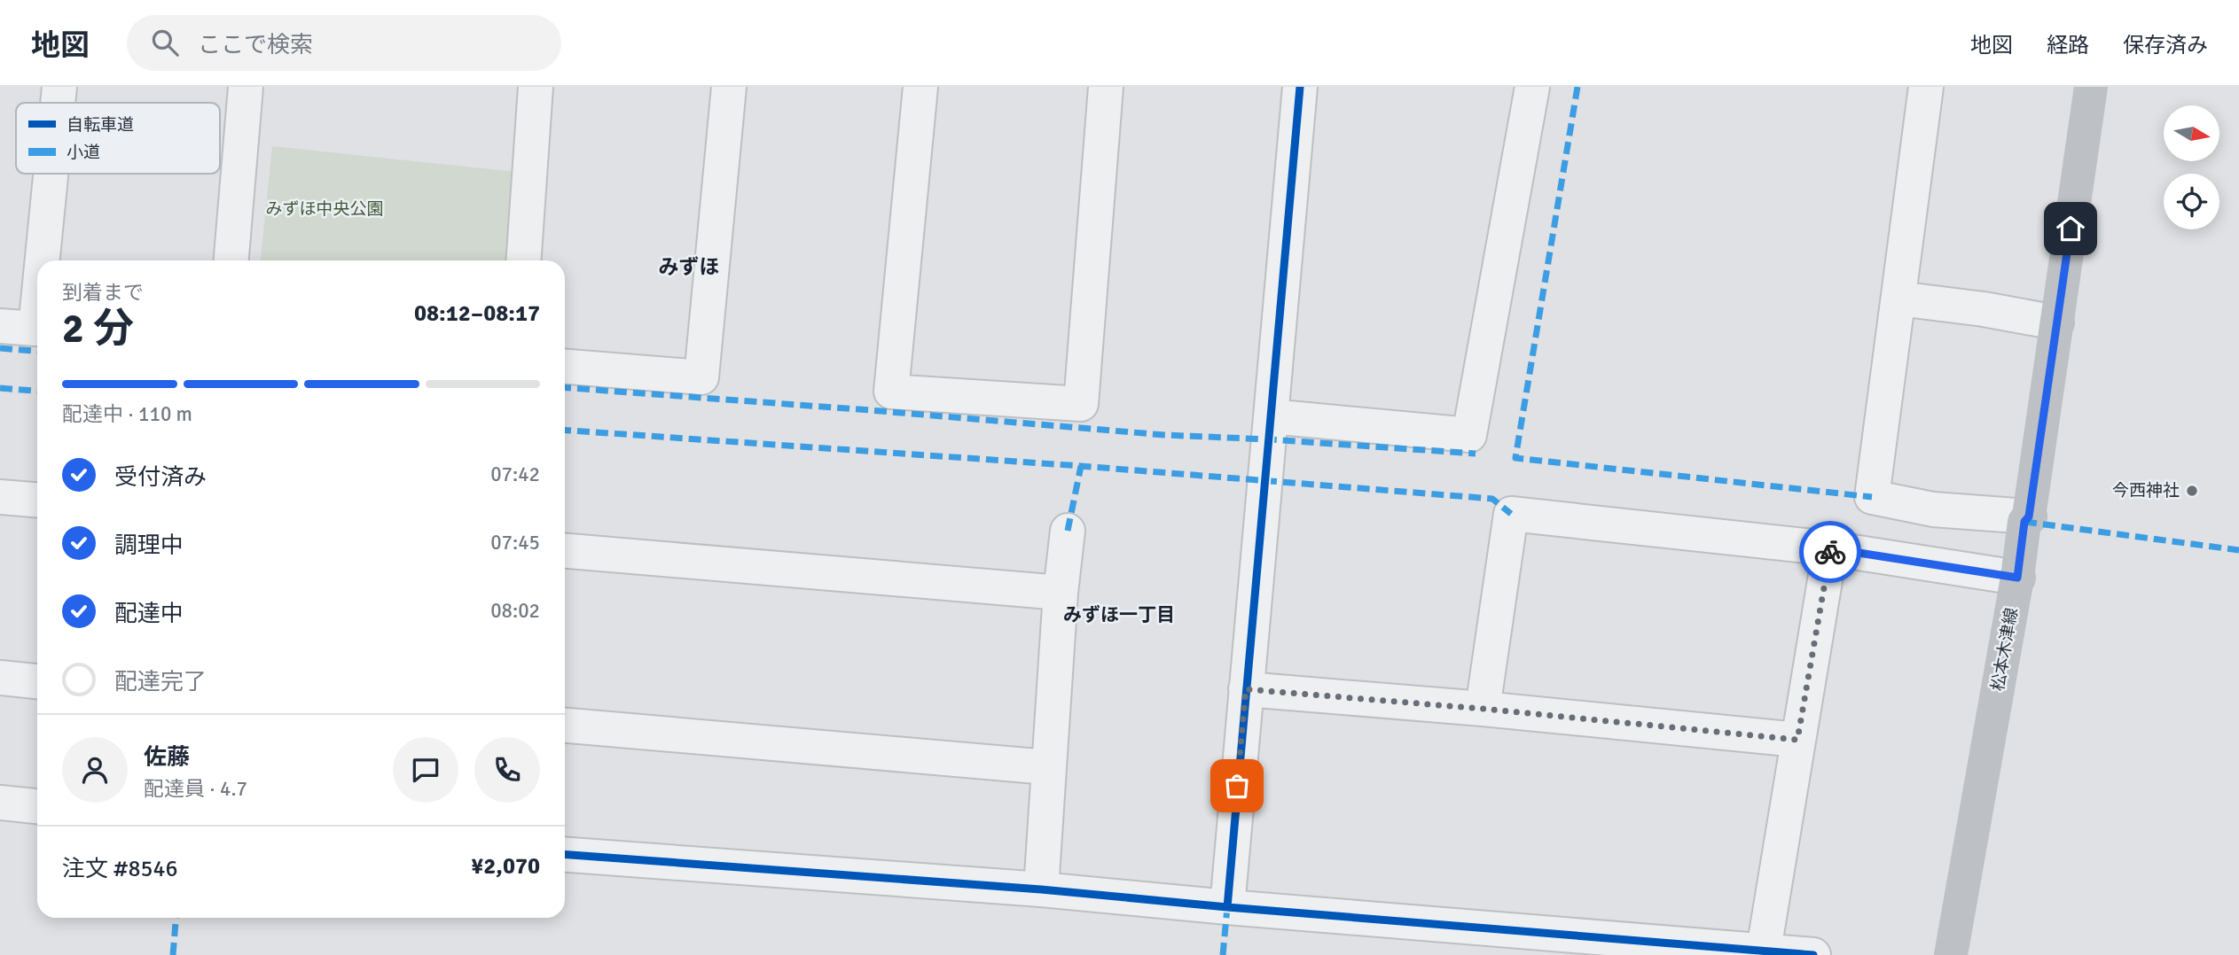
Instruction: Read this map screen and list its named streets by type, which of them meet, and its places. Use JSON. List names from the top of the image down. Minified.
{"streets":{"main road":["松本木津線"]},"districts":["みずほ","みずほ一丁目"],"parks":["みずほ中央公園"],"places":["今西神社"],"legend":["自転車道","小道"],"north":"right","page":{"header":"地図","search":"ここで検索","nav":["地図","経路","保存済み"],"heading":["2 分","到着まで","08:12–08:17"],"panel":["佐藤","配達員 · 4.7","注文 #8546","¥2,070"],"bar":"配達中 · 110 m","list":[["受付済み","07:42"],["調理中","07:45"],["配達中","08:02"],"配達完了"]}}
